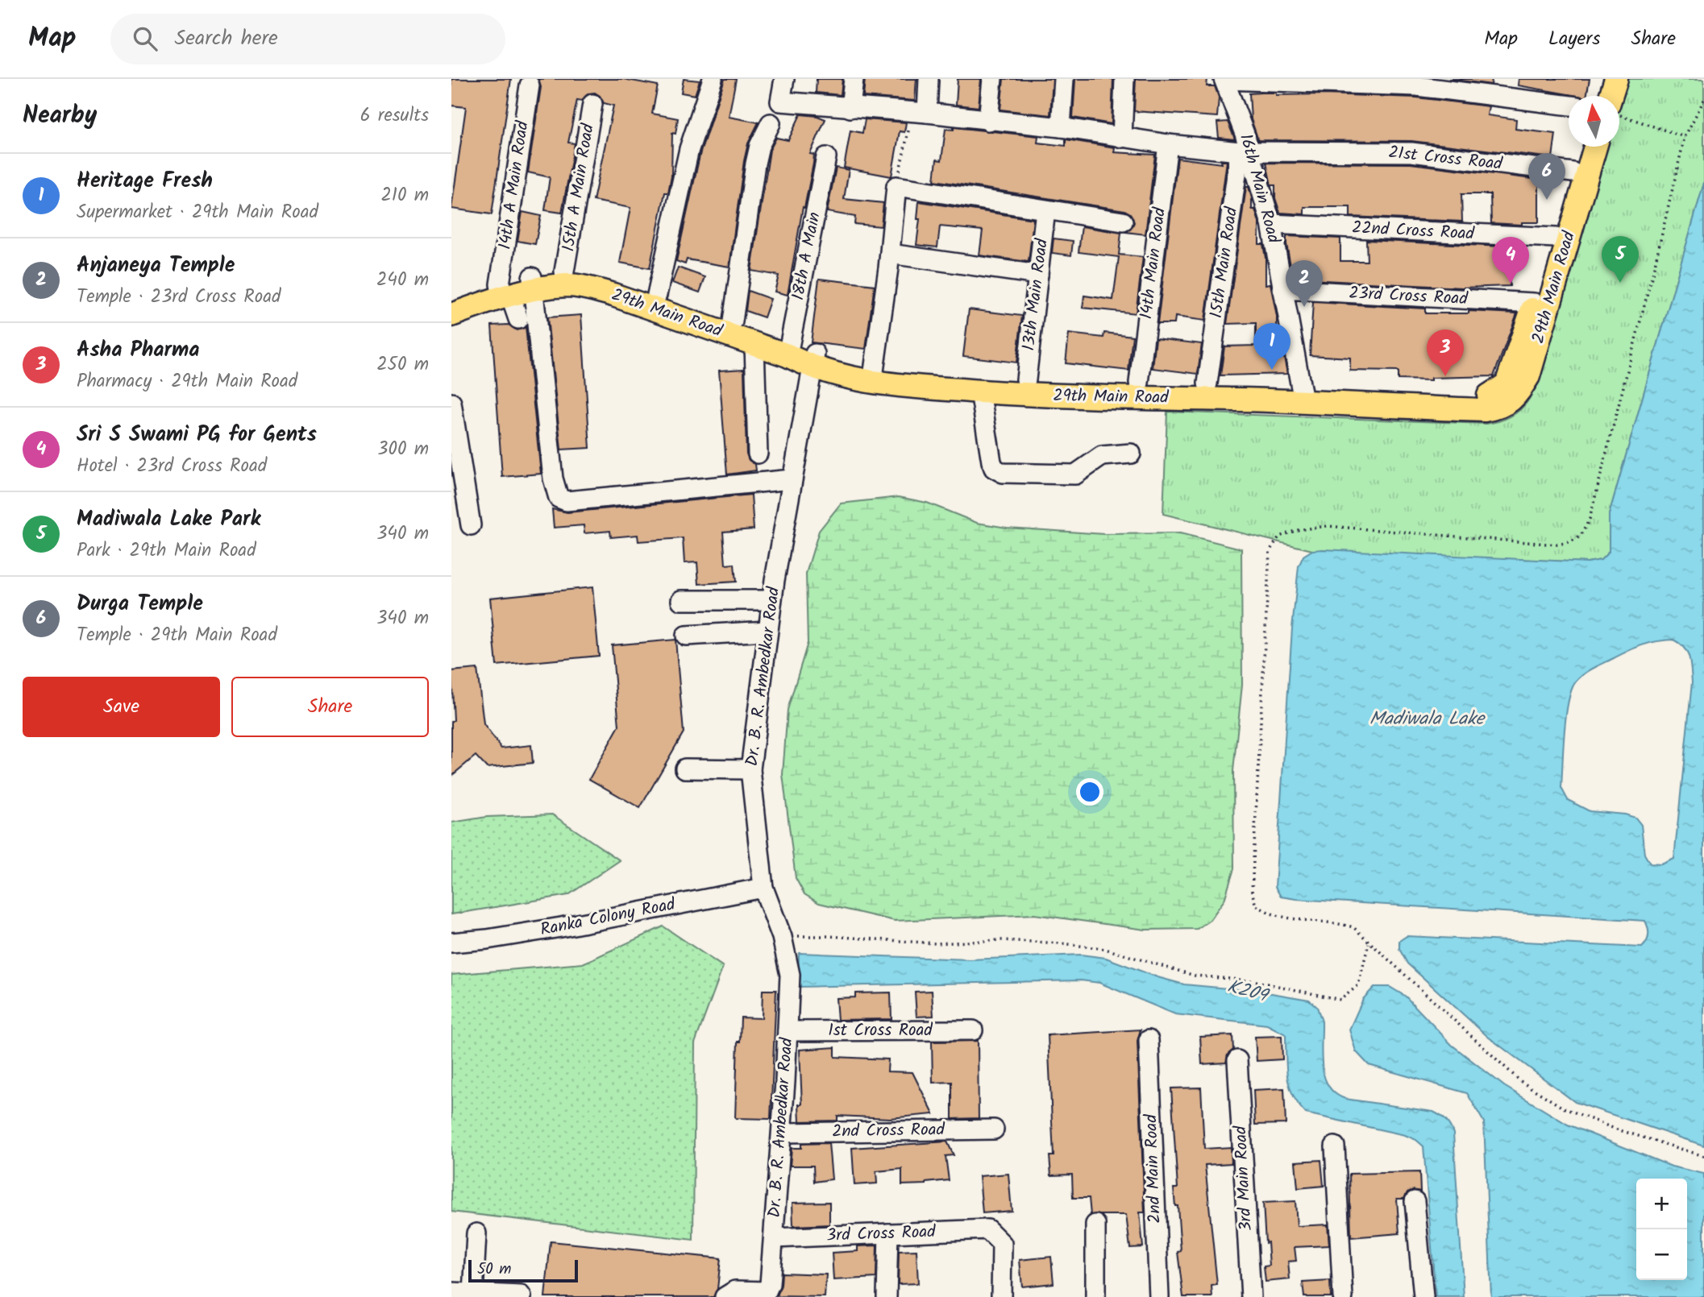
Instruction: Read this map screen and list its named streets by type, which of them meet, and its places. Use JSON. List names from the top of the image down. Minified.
{"streets":{"main road":["29th Main Road"],"street":["21st Cross Road","14th A Main Road","15th A Main Road","16th Main Road","22nd Cross Road","18th A Main","15th Main Road","14th Main Road","13th Main Road","23rd Cross Road","Dr. B. R. Ambedkar Road","Ranka Colony Road","1st Cross Road","2nd Cross Road","2nd Main Road","3rd Main Road","3rd Cross Road"]},"crossings":[["21st Cross Road","16th Main Road"],["21st Cross Road","15th Main Road"],["21st Cross Road","14th Main Road"],["21st Cross Road","29th Main Road"],["14th A Main Road","29th Main Road"],["15th A Main Road","29th Main Road"],["16th Main Road","22nd Cross Road"],["16th Main Road","15th Main Road"],["16th Main Road","29th Main Road"],["16th Main Road","23rd Cross Road"],["22nd Cross Road","29th Main Road"],["18th A Main","29th Main Road"],["15th Main Road","29th Main Road"],["14th Main Road","29th Main Road"],["29th Main Road","13th Main Road"],["29th Main Road","23rd Cross Road"],["29th Main Road","Dr. B. R. Ambedkar Road"],["Dr. B. R. Ambedkar Road","Ranka Colony Road"],["Dr. B. R. Ambedkar Road","1st Cross Road"],["Dr. B. R. Ambedkar Road","2nd Cross Road"],["Dr. B. R. Ambedkar Road","3rd Cross Road"]],"water":["Madiwala Lake","K209"],"scale_bar":"50 m","north":"top","page":{"header":"Map","search":"Search here","nav":["Map","Layers","Share"],"heading":["Nearby","6 results"],"list":[{"mark":"1","name":"Heritage Fresh","note":"Supermarket · 29th Main Road","value":"210 m"},{"mark":"2","name":"Anjaneya Temple","note":"Temple · 23rd Cross Road","value":"240 m"},{"mark":"3","name":"Asha Pharma","note":"Pharmacy · 29th Main Road","value":"250 m"},{"mark":"4","name":"Sri S Swami PG for Gents","note":"Hotel · 23rd Cross Road","value":"300 m"},{"mark":"5","name":"Madiwala Lake Park","note":"Park · 29th Main Road","value":"340 m"},{"mark":"6","name":"Durga Temple","note":"Temple · 29th Main Road","value":"340 m"}],"pins":["6","5","4","2","1","3"],"buttons":["Save","Share"],"map_buttons":["+","−"],"scale":"50 m"}}
